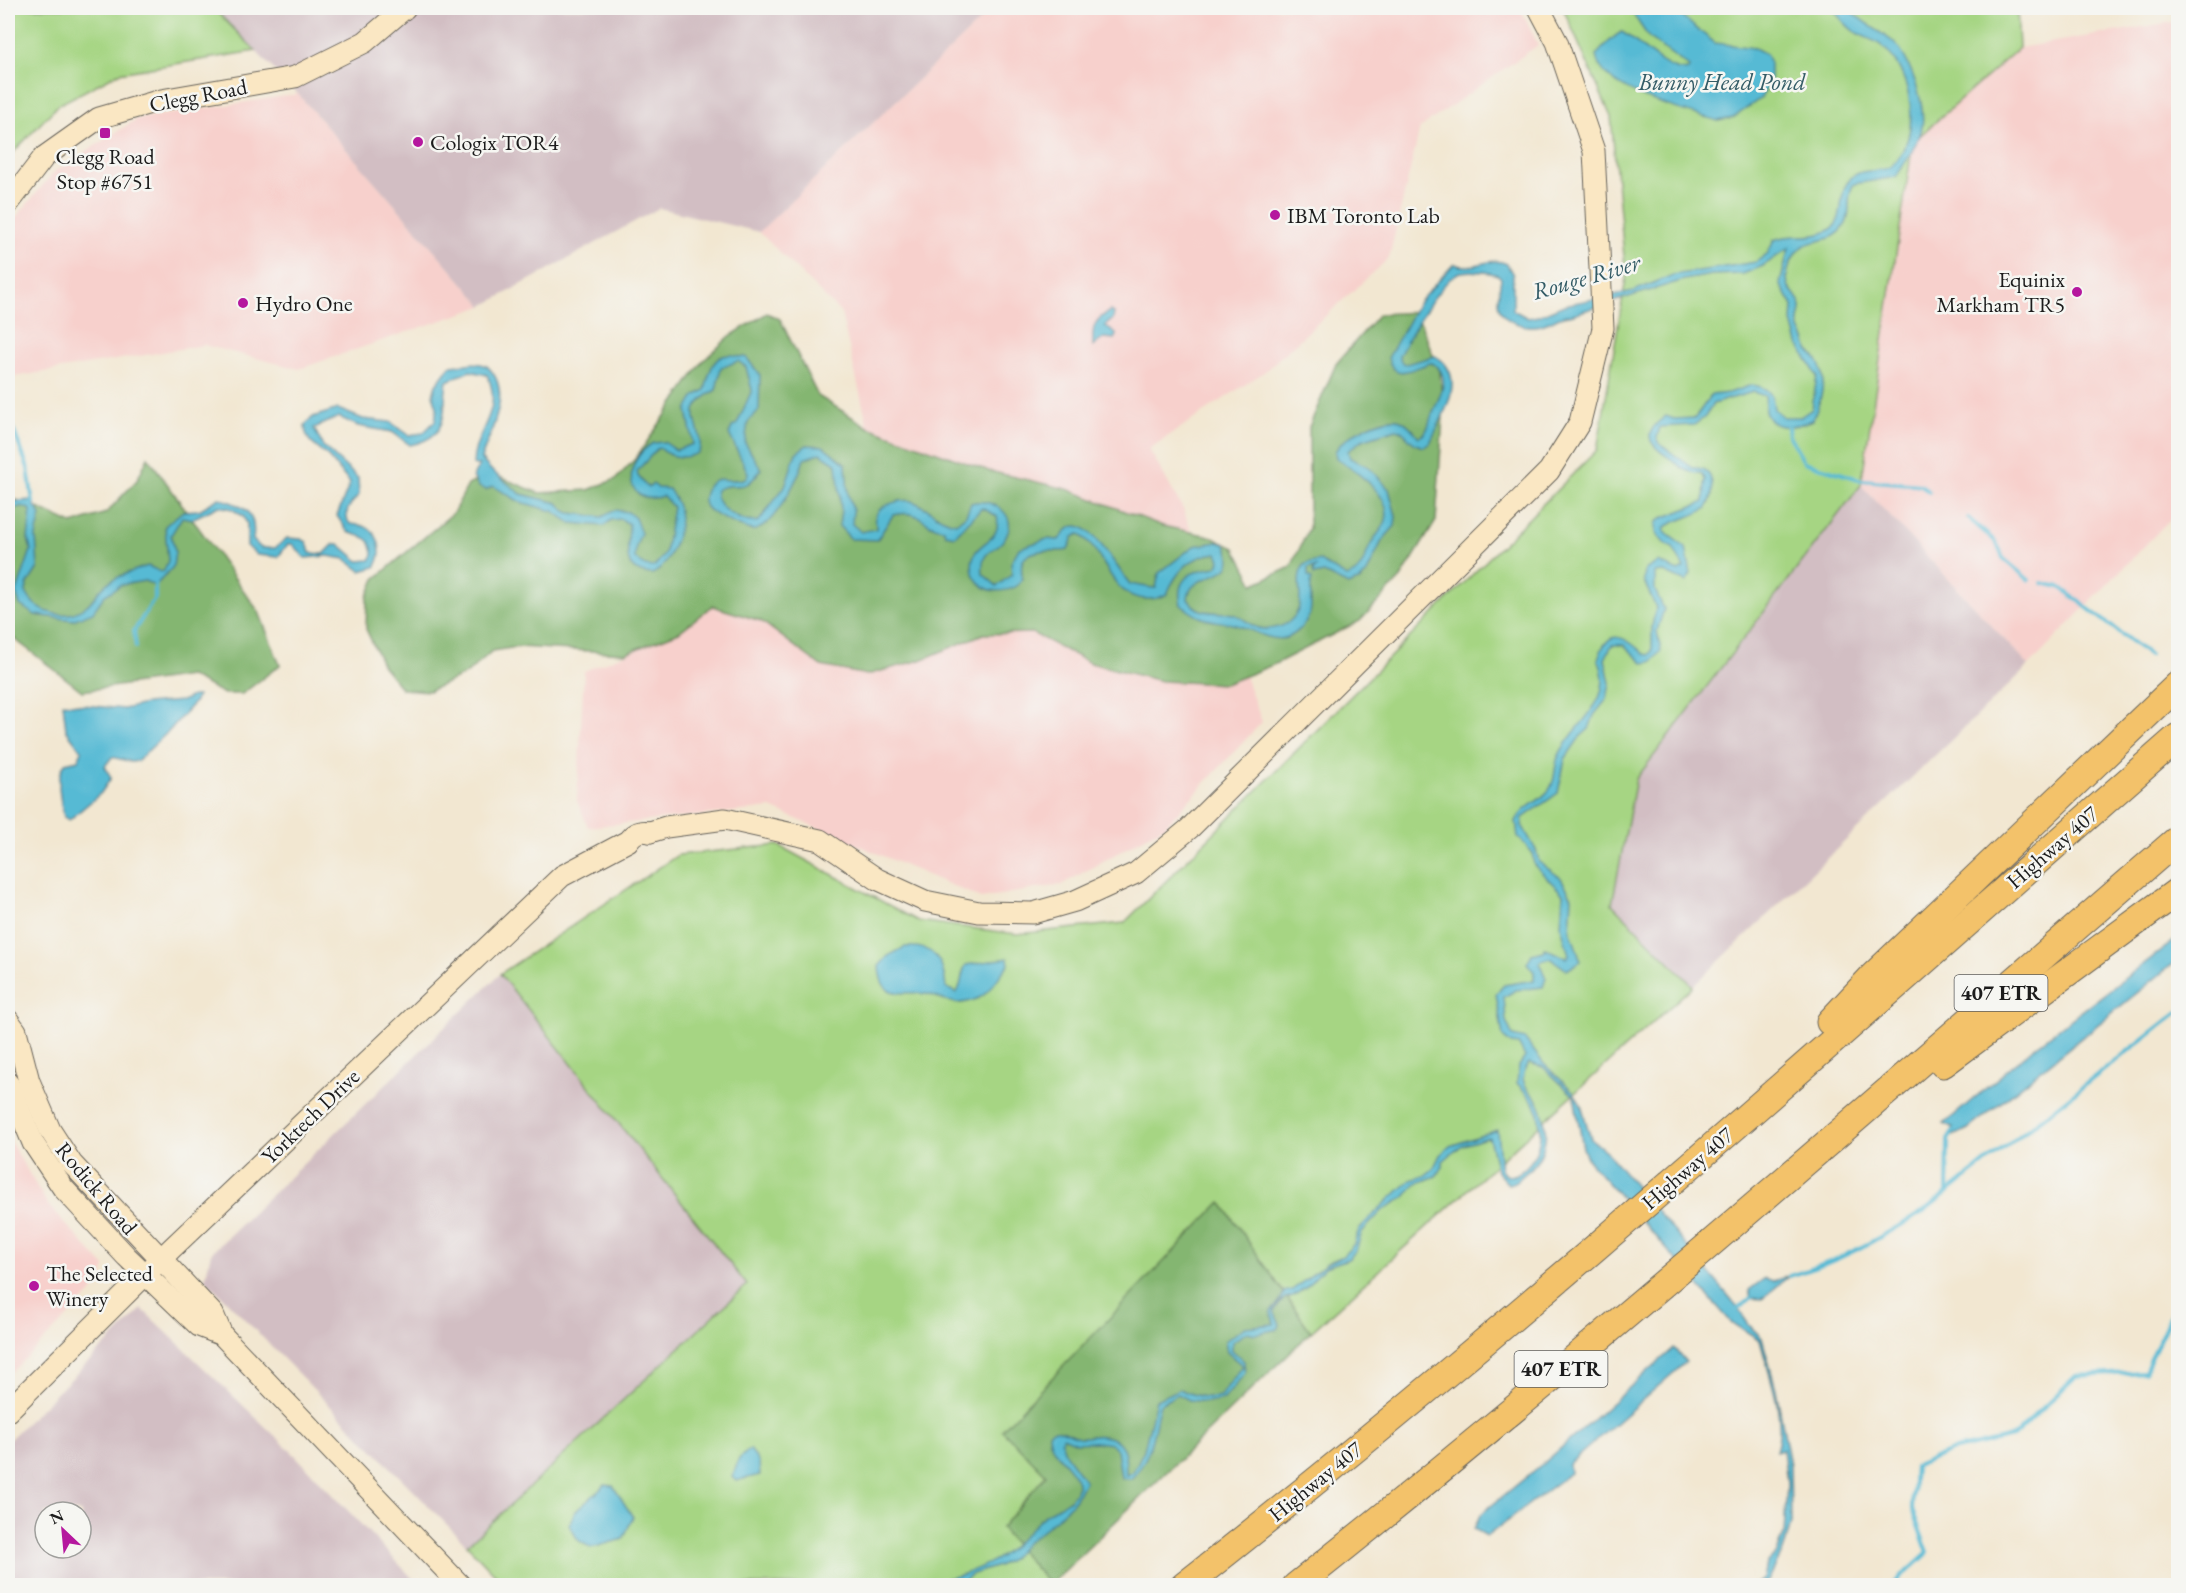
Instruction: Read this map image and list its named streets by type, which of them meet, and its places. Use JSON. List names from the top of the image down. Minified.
{"streets":{"highway":["Highway 407","407 ETR"],"street":["Clegg Road","Yorktech Drive","Rodick Road"]},"crossings":[["Yorktech Drive","Rodick Road"]],"water":["Bunny Head Pond","Rouge River"],"places":{"transit":["Clegg Road Stop #6751"],"other":["Cologix TOR4","IBM Toronto Lab","Equinix Markham TR5","Hydro One","The Selected Winery"]},"north":"top left"}
